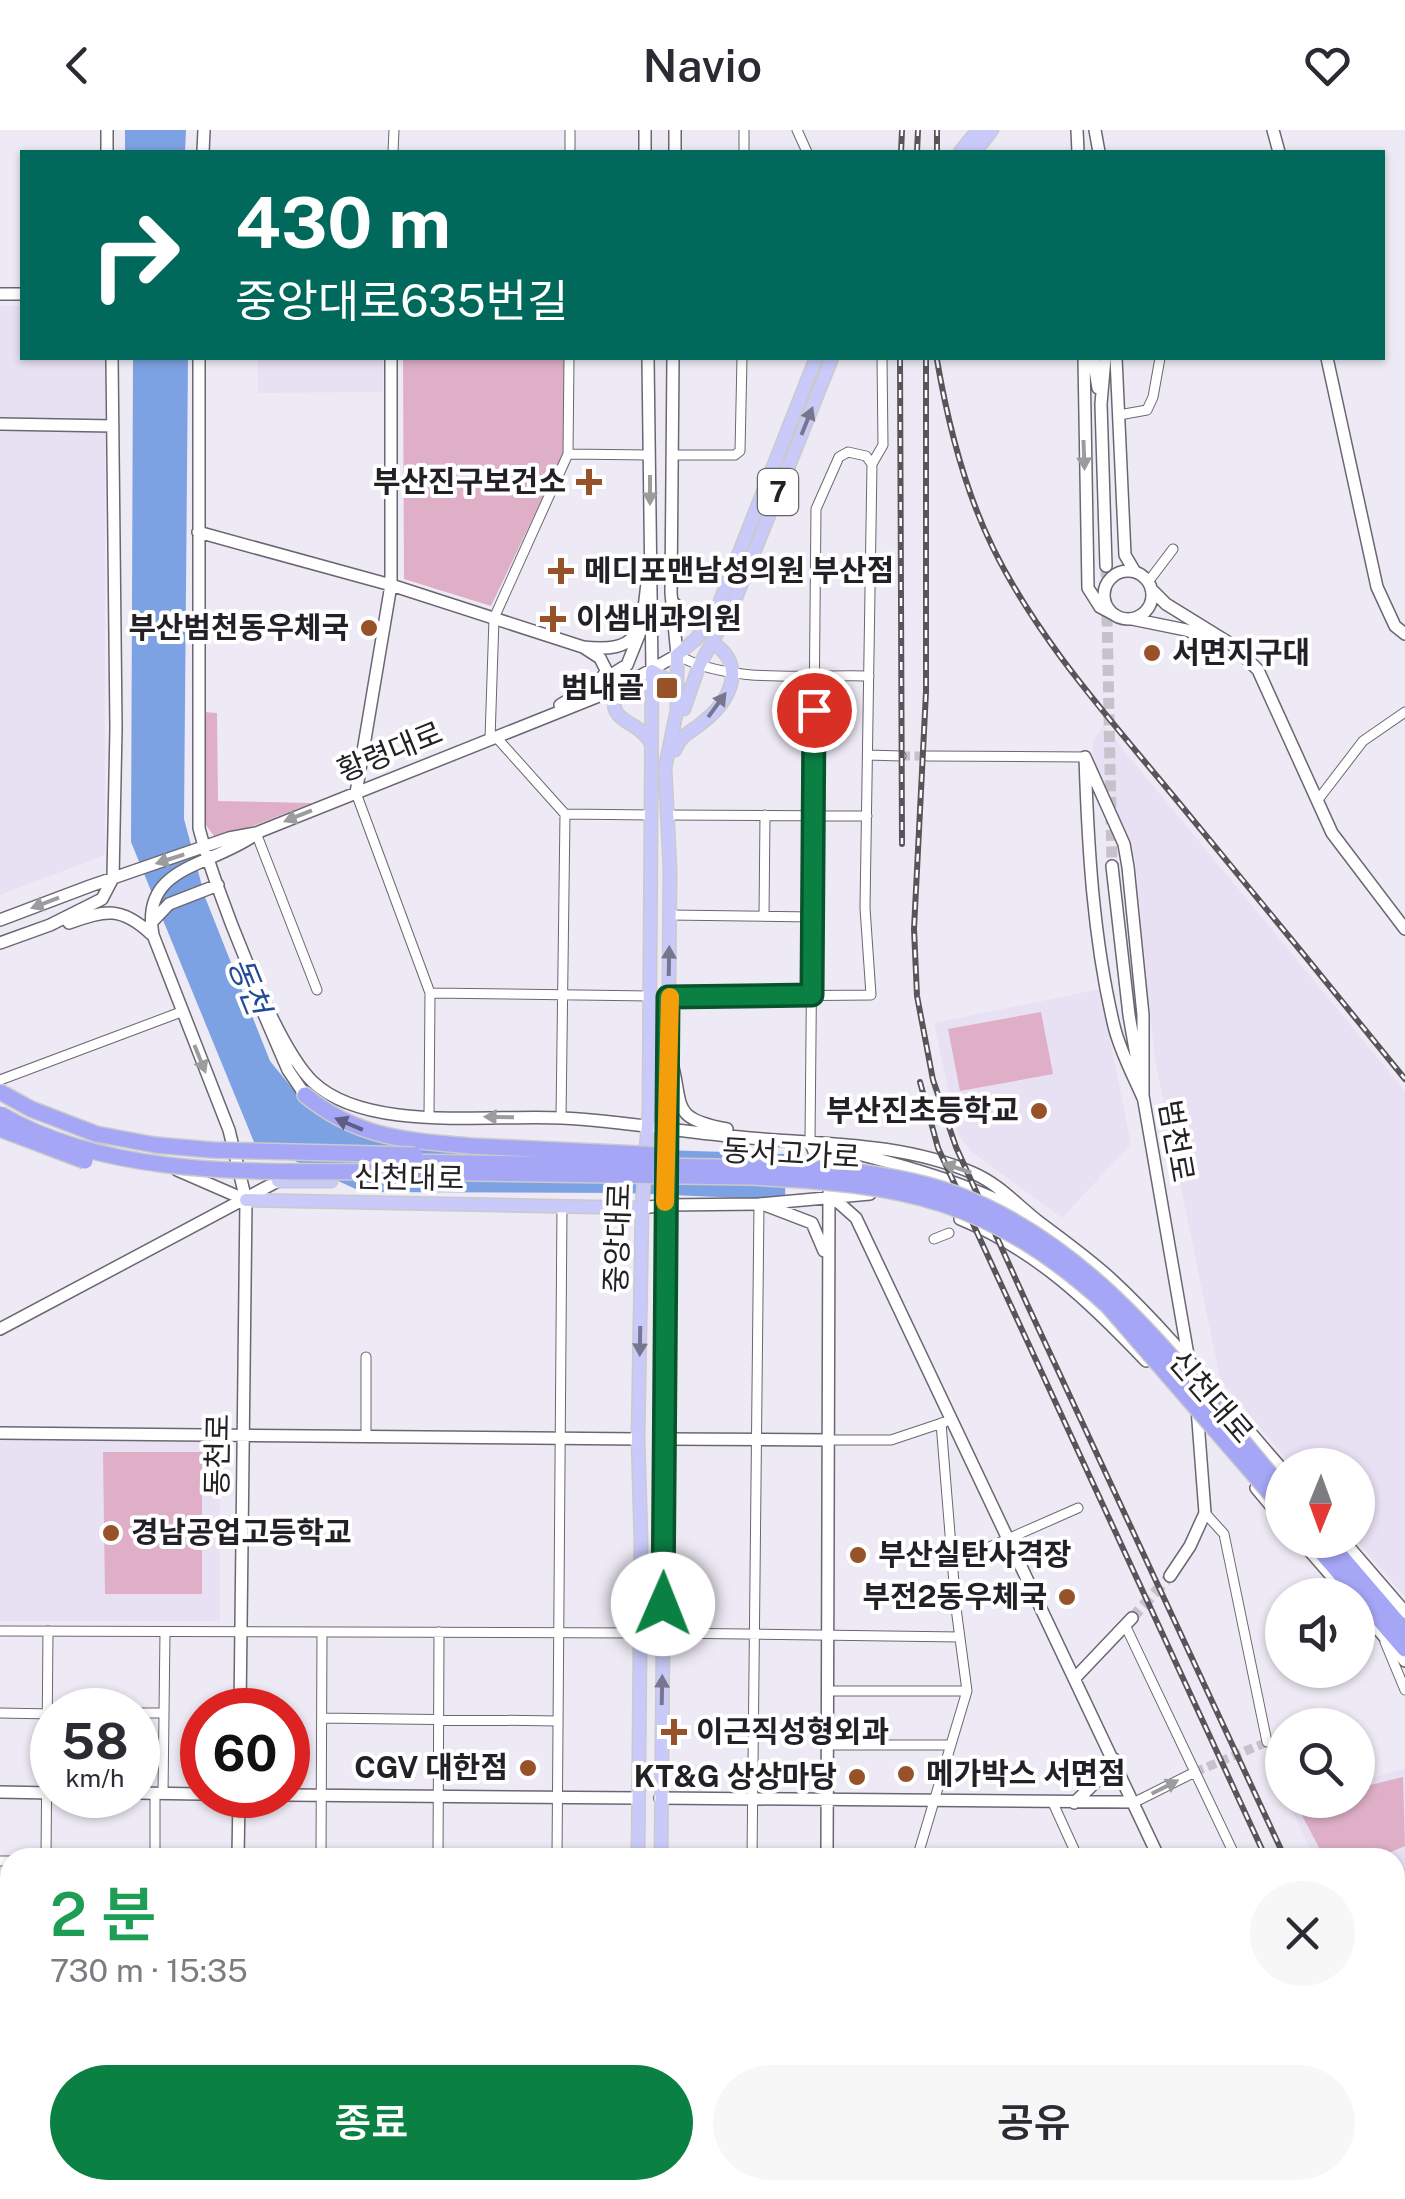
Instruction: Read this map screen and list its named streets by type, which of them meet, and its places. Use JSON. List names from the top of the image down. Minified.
{"streets":{"highway":["동서고가로"],"main road":["7","황령대로","범천로","신천대로","중앙대로","동천로"]},"crossings":[["7","황령대로"],["7","중앙대로"],["황령대로","중앙대로"],["범천로","신천대로"],["동서고가로","신천대로"],["동서고가로","동천로"],["신천대로","중앙대로"],["신천대로","동천로"]],"water":["동천"],"places":{"health":["부산진구보건소","메디포맨남성의원 부산점","이샘내과의원","이근직성형외과"],"other":["부산범천동우체국","서면지구대","부산진초등학교","경남공업고등학교","부산실탄사격장","부전2동우체국","CGV 대한점","메가박스 서면점","KT&G 상상마당"],"transit":["범내골"]},"north":"bottom","page":{"header":"Navio","turn":["430 m","중앙대로635번길"],"speed":"58 km/h","limit":"60","heading":["2 분","730 m · 15:35"],"buttons":["종료","공유"]}}
